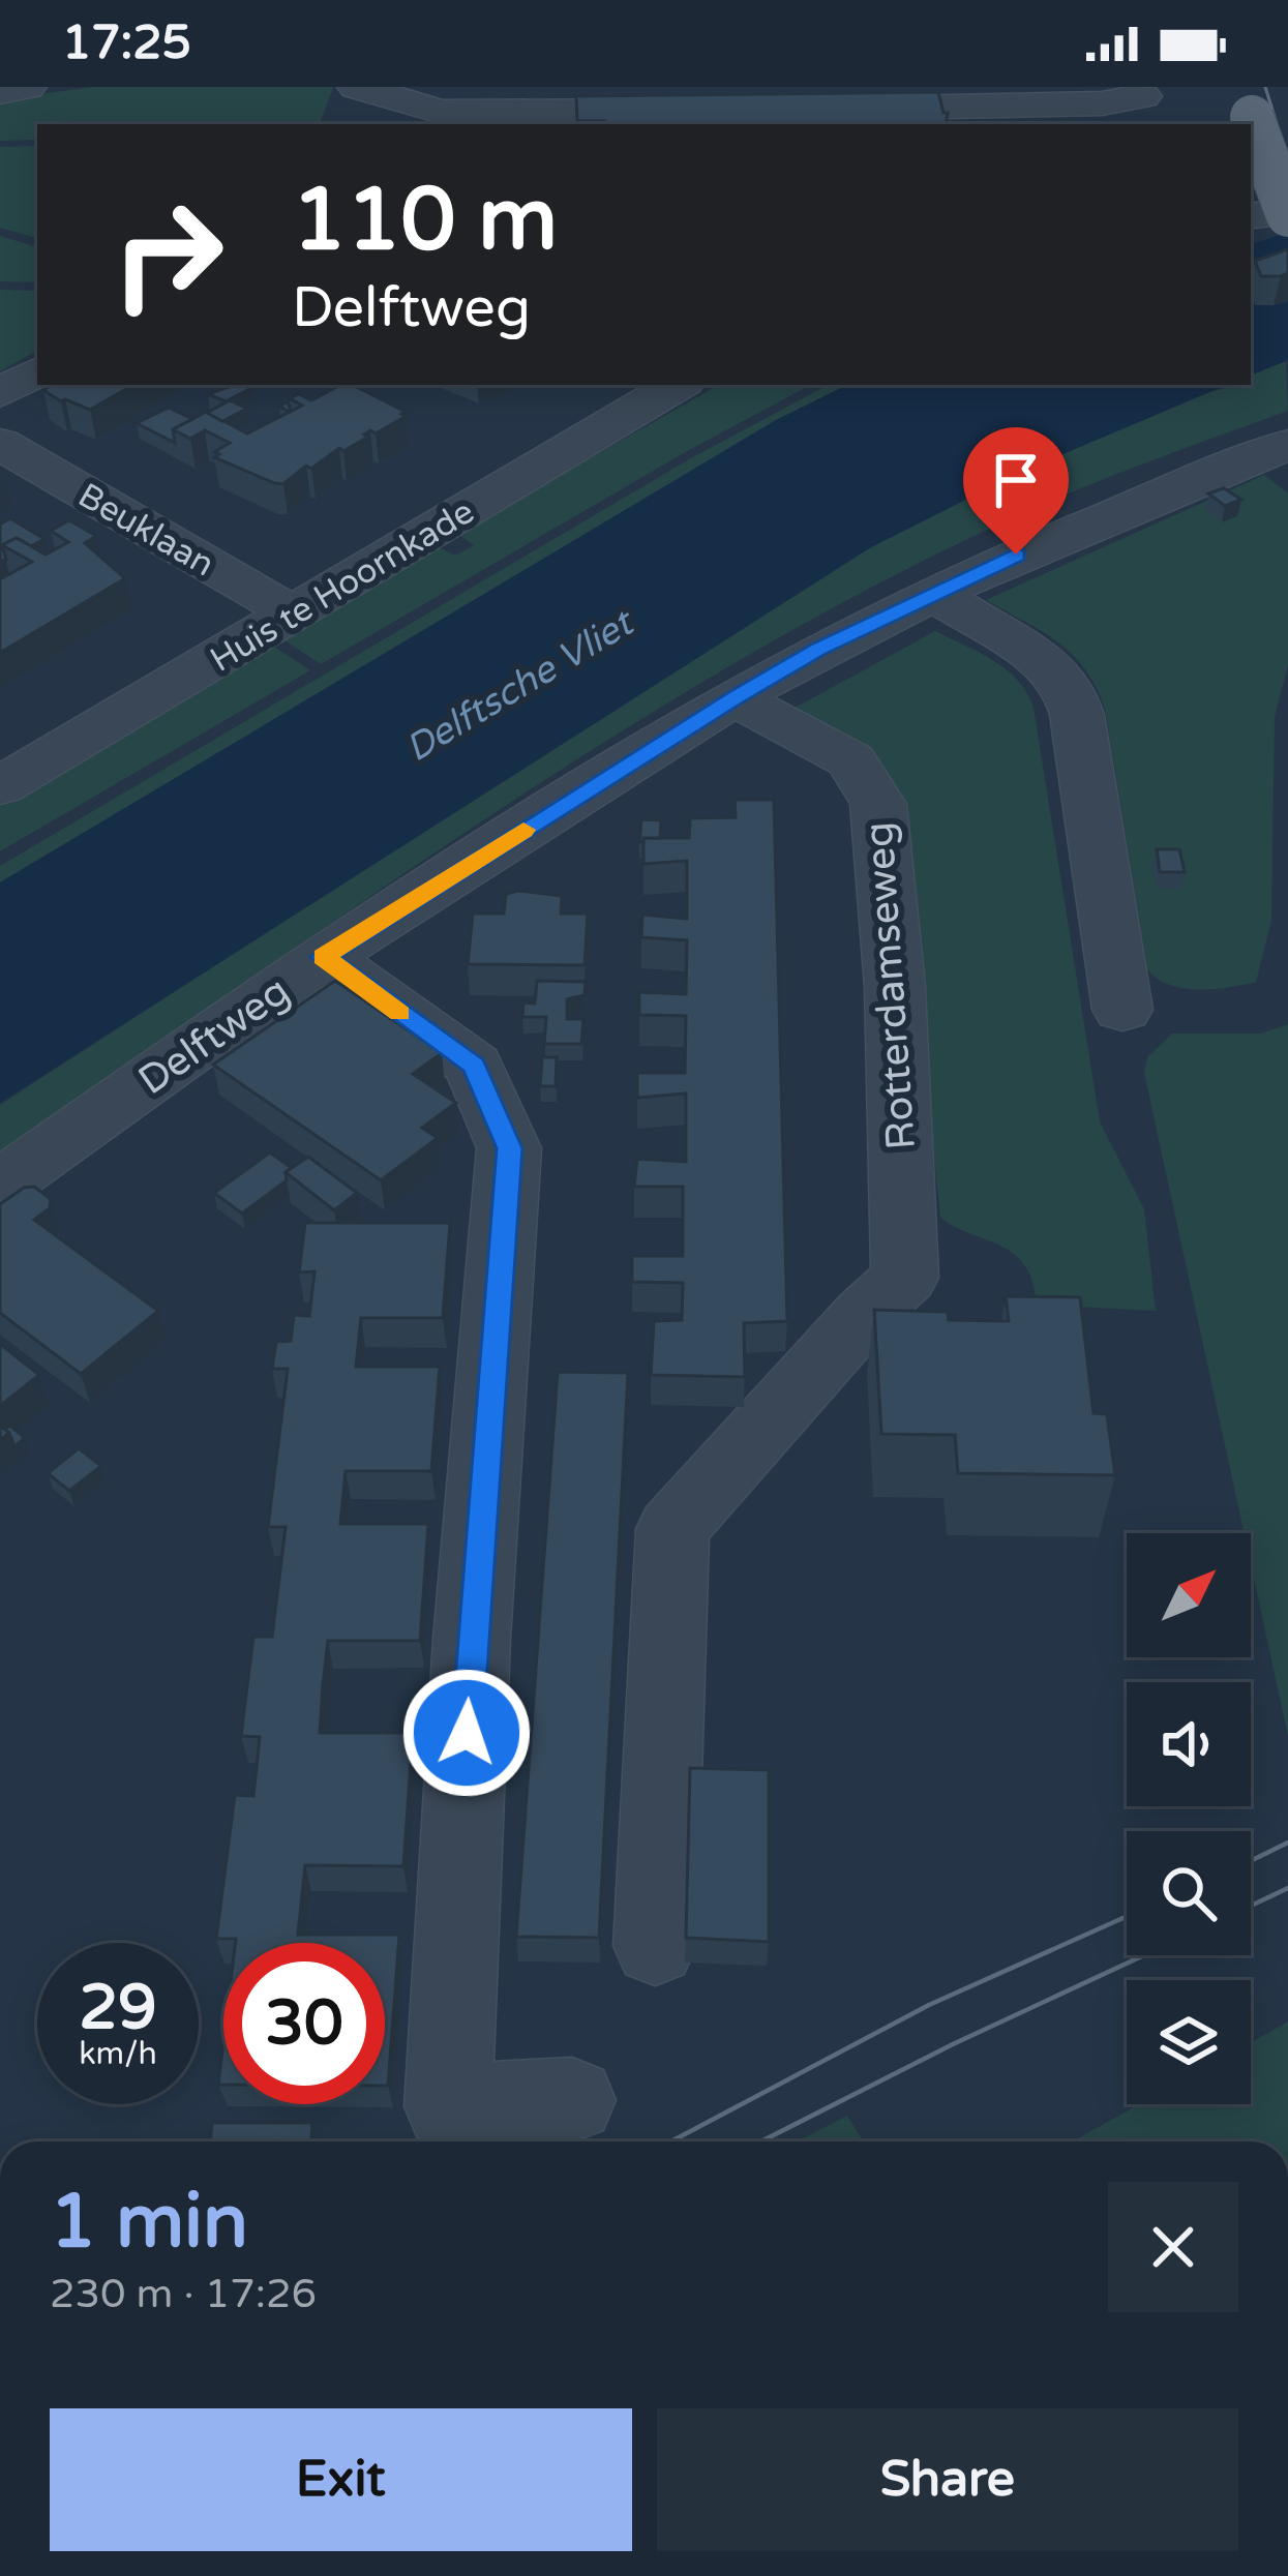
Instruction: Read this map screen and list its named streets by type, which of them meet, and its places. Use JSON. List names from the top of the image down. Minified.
{"streets":{"street":["Beuklaan","Huis te Hoornkade","Rotterdamseweg","Delftweg"]},"crossings":[["Beuklaan","Huis te Hoornkade"],["Rotterdamseweg","Delftweg"]],"water":["Delftsche Vliet"],"north":"top right","page":{"status":"17:25","turn":["110 m","Delftweg"],"speed":"29 km/h","limit":"30","heading":["1 min","230 m · 17:26"],"buttons":["Exit","Share"]}}
